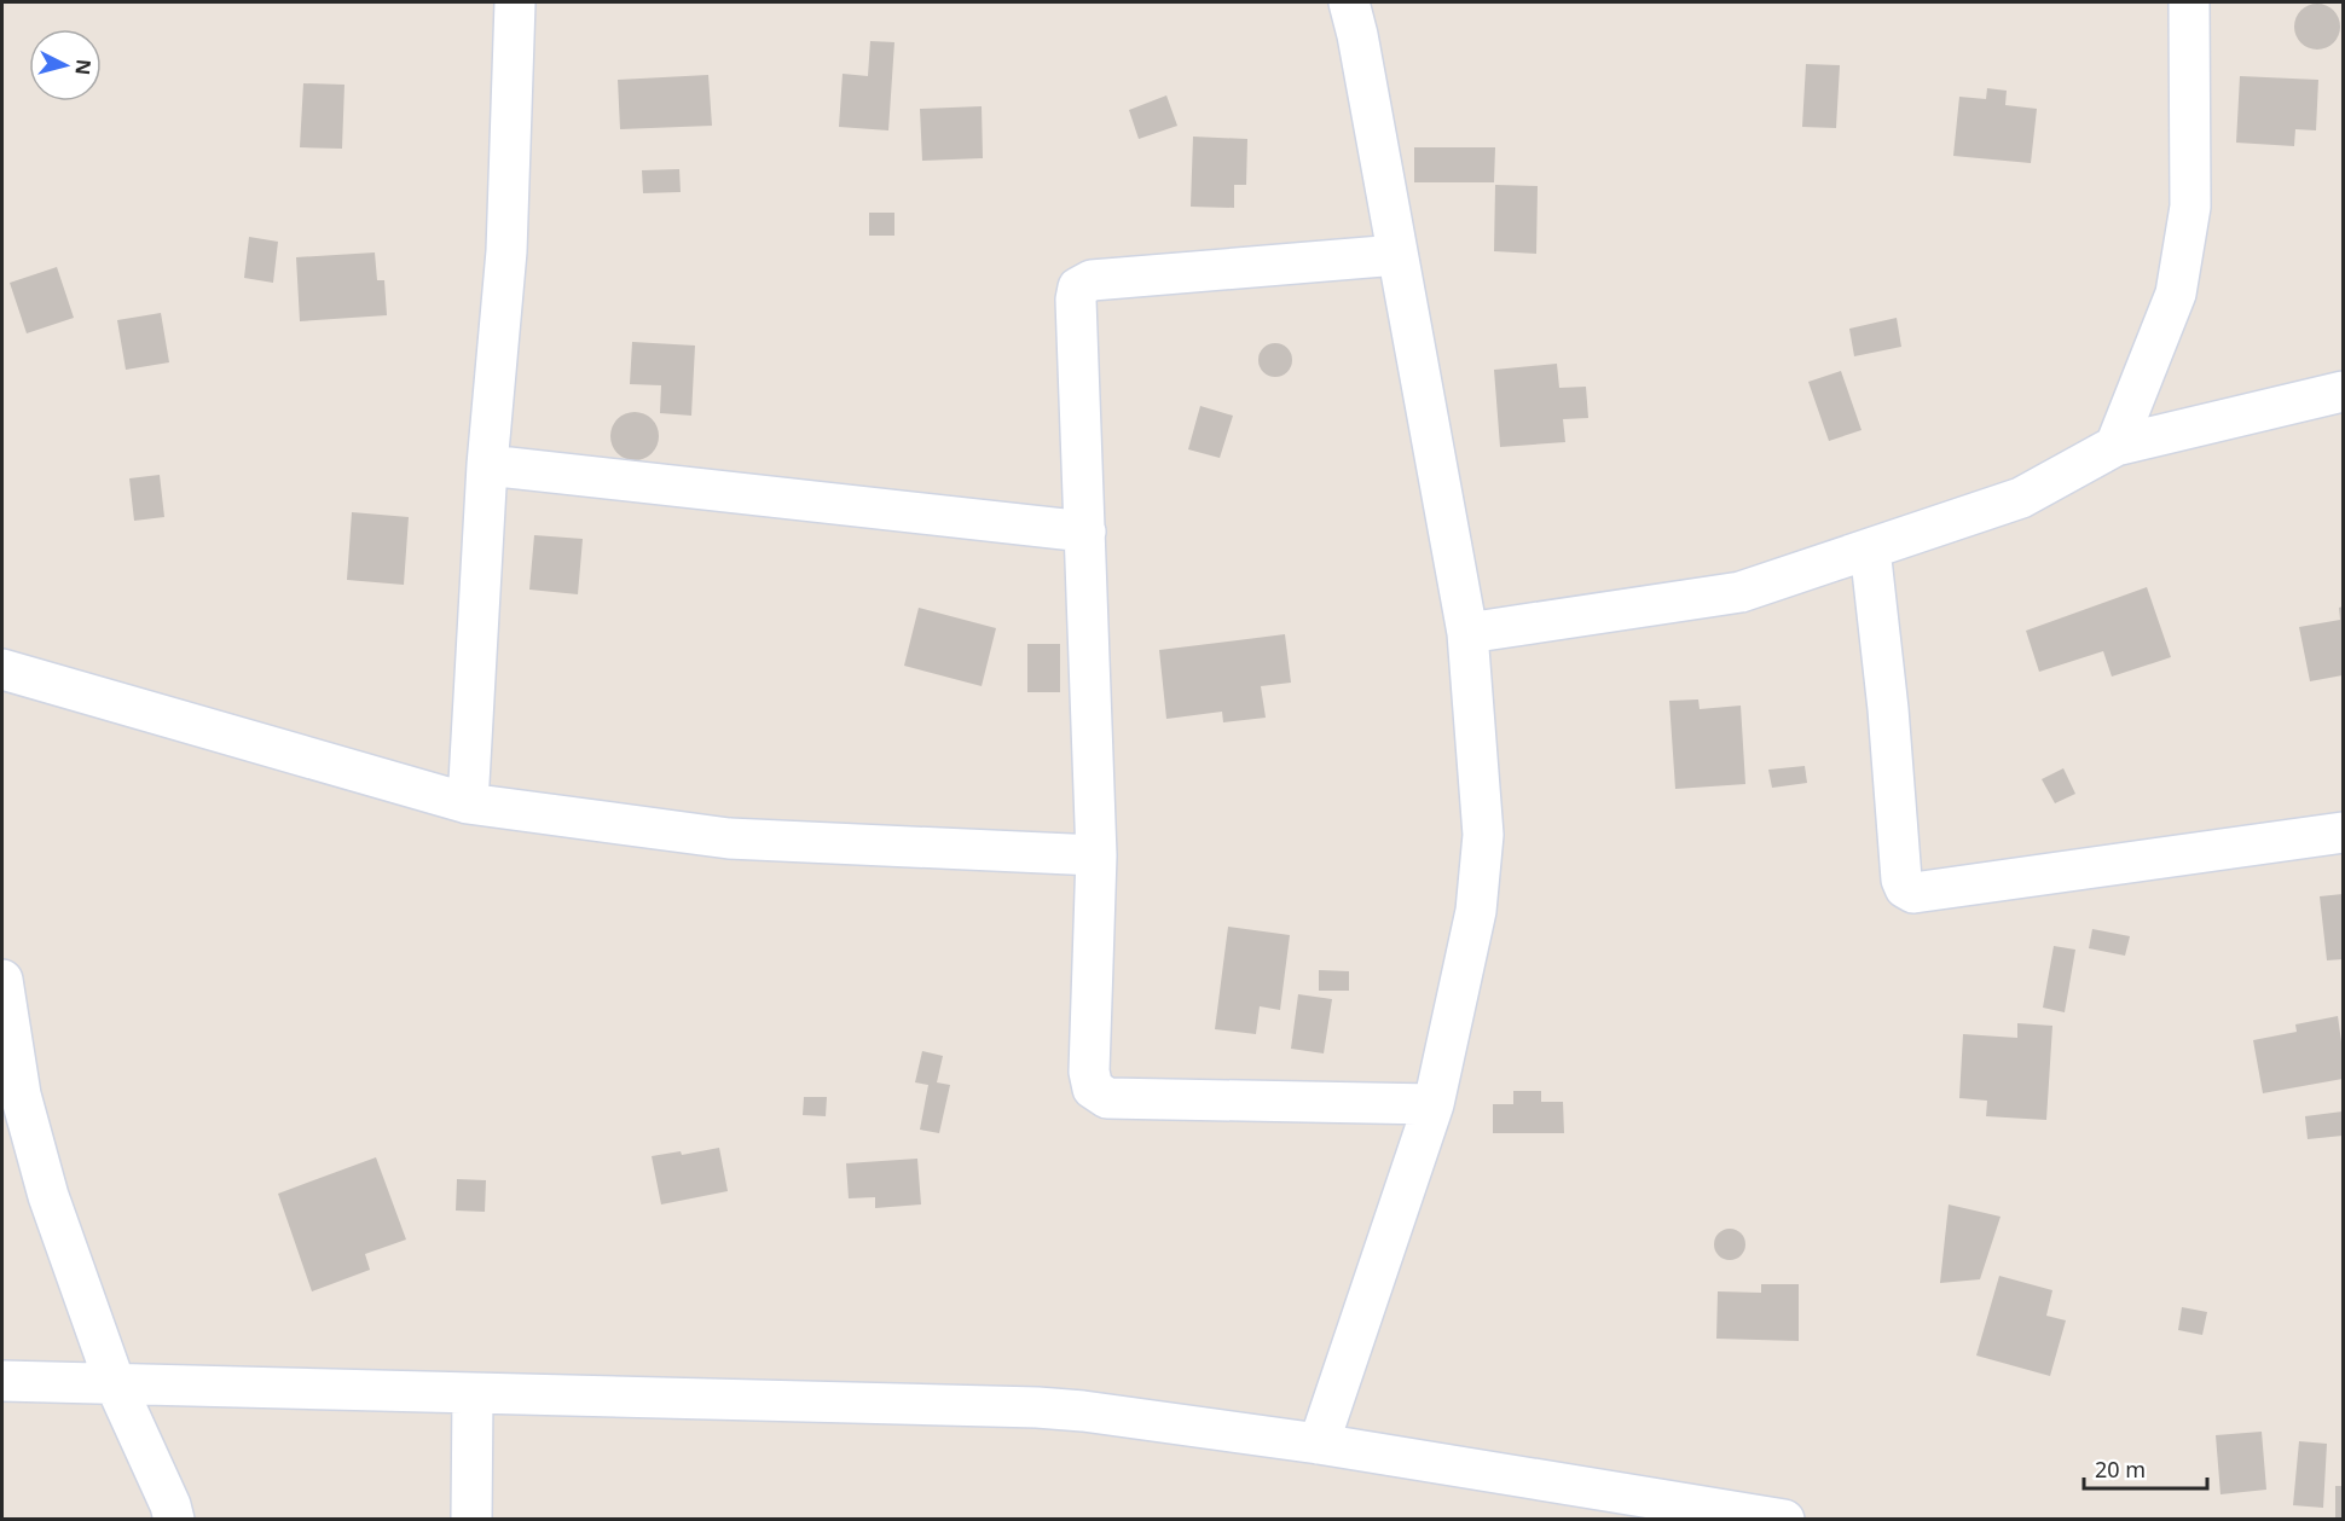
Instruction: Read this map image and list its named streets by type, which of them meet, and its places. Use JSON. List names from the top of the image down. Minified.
{"scale_bar":"20 m","north":"right"}
